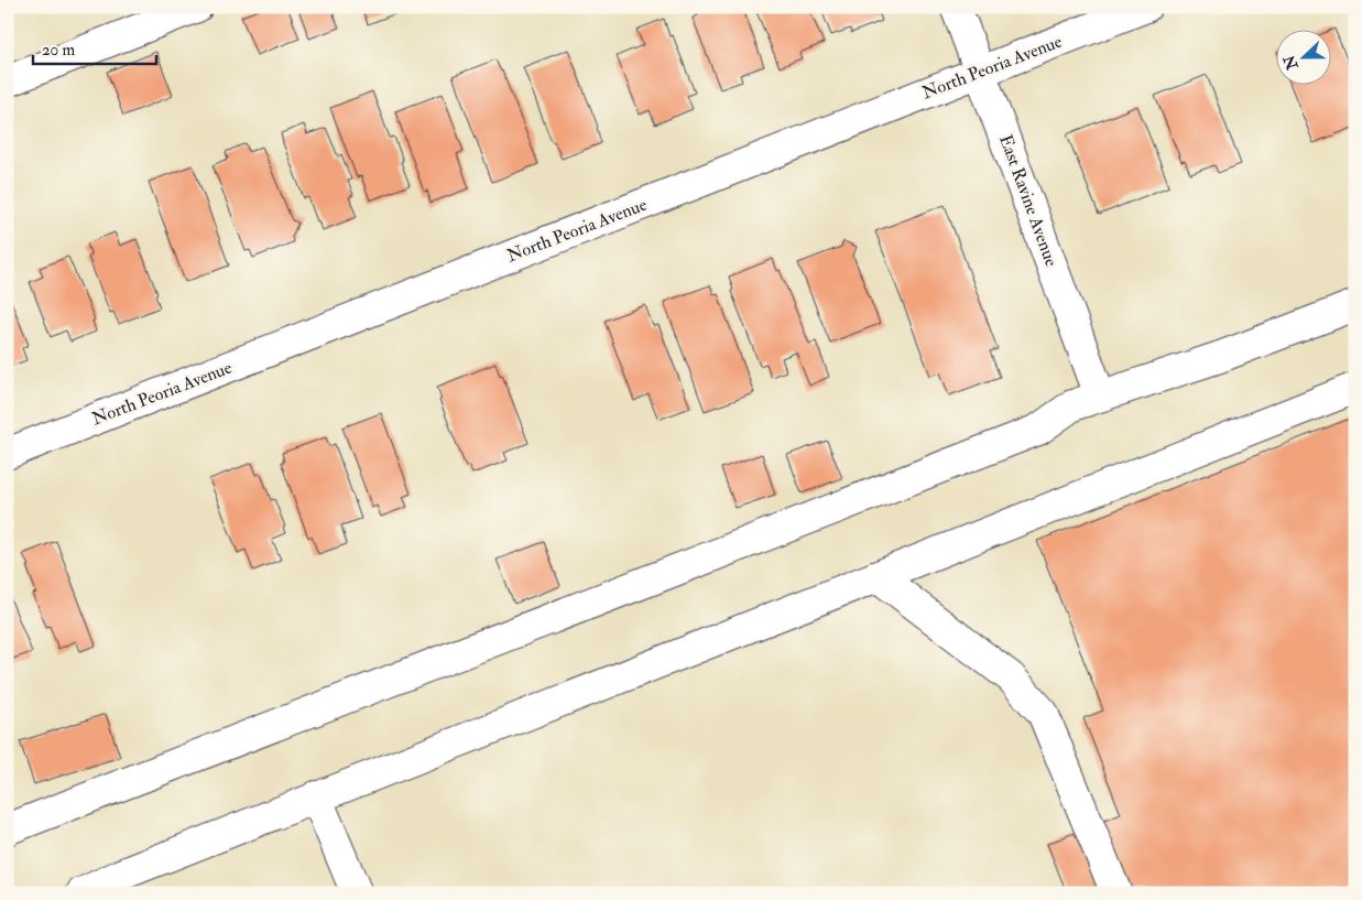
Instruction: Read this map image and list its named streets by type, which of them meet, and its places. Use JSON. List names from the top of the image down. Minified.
{"streets":{"street":["North Peoria Avenue","East Ravine Avenue"]},"crossings":[["North Peoria Avenue","East Ravine Avenue"]],"scale_bar":"20 m","north":"left"}
